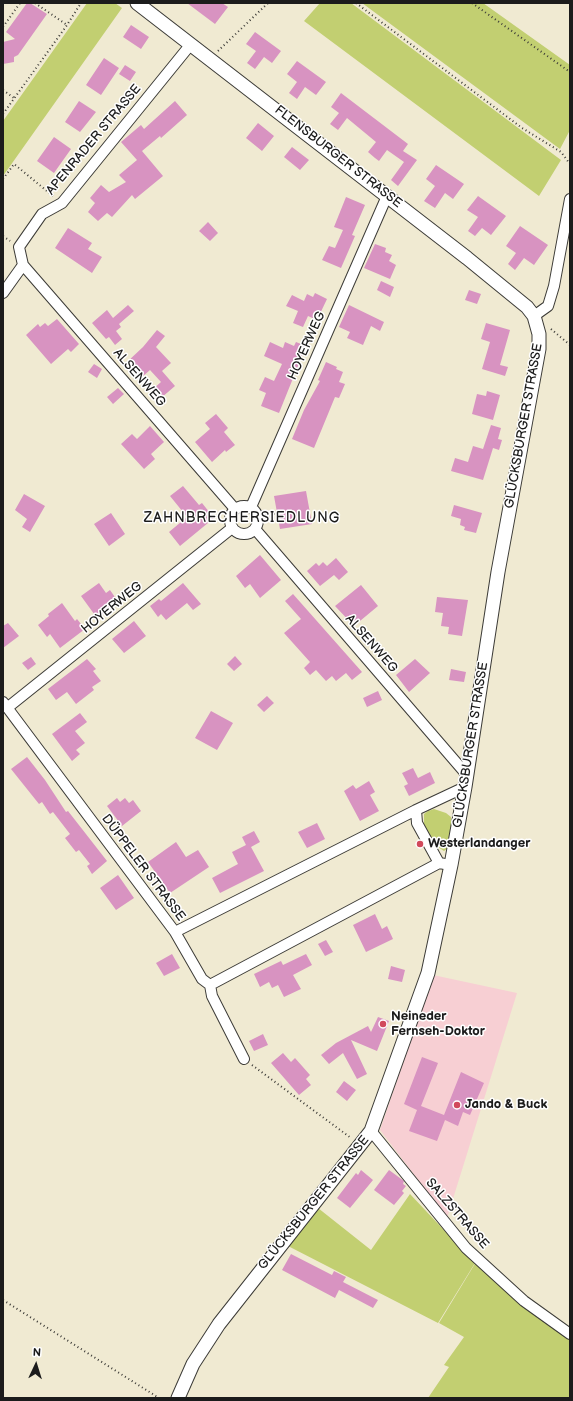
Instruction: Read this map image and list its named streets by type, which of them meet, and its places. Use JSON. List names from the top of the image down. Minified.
{"streets":{"street":["APENRADER STRASSE","FLENSBURGER STRASSE","HOYERWEG","ALSENWEG","GLÜCKSBURGER STRASSE","DÜPPELER STRASSE","SALZSTRASSE"]},"crossings":[["APENRADER STRASSE","FLENSBURGER STRASSE"],["APENRADER STRASSE","ALSENWEG"],["FLENSBURGER STRASSE","HOYERWEG"],["FLENSBURGER STRASSE","GLÜCKSBURGER STRASSE"],["HOYERWEG","ALSENWEG"],["HOYERWEG","DÜPPELER STRASSE"],["ALSENWEG","GLÜCKSBURGER STRASSE"],["GLÜCKSBURGER STRASSE","SALZSTRASSE"]],"districts":["ZAHNBRECHERSIEDLUNG"],"places":["Westerlandanger","Neineder Fernseh-Doktor","Jando & Buck"],"north":"top"}
